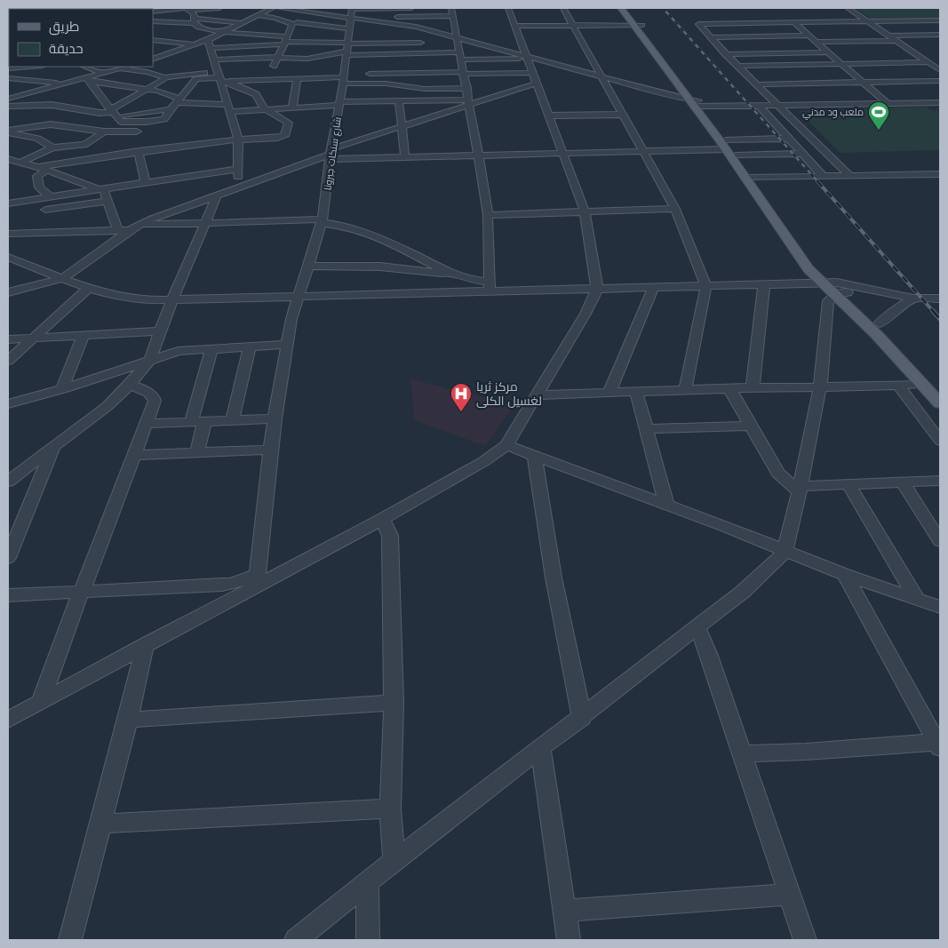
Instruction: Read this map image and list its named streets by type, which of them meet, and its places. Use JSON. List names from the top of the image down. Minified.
{"streets":{"street":["شارع سنكات جبرونا"]},"places":{"sports":["ملعب ود مدني"],"hospital":["مركز ثريا لغسيل الكلى"]},"legend":["طريق","حديقة"]}
